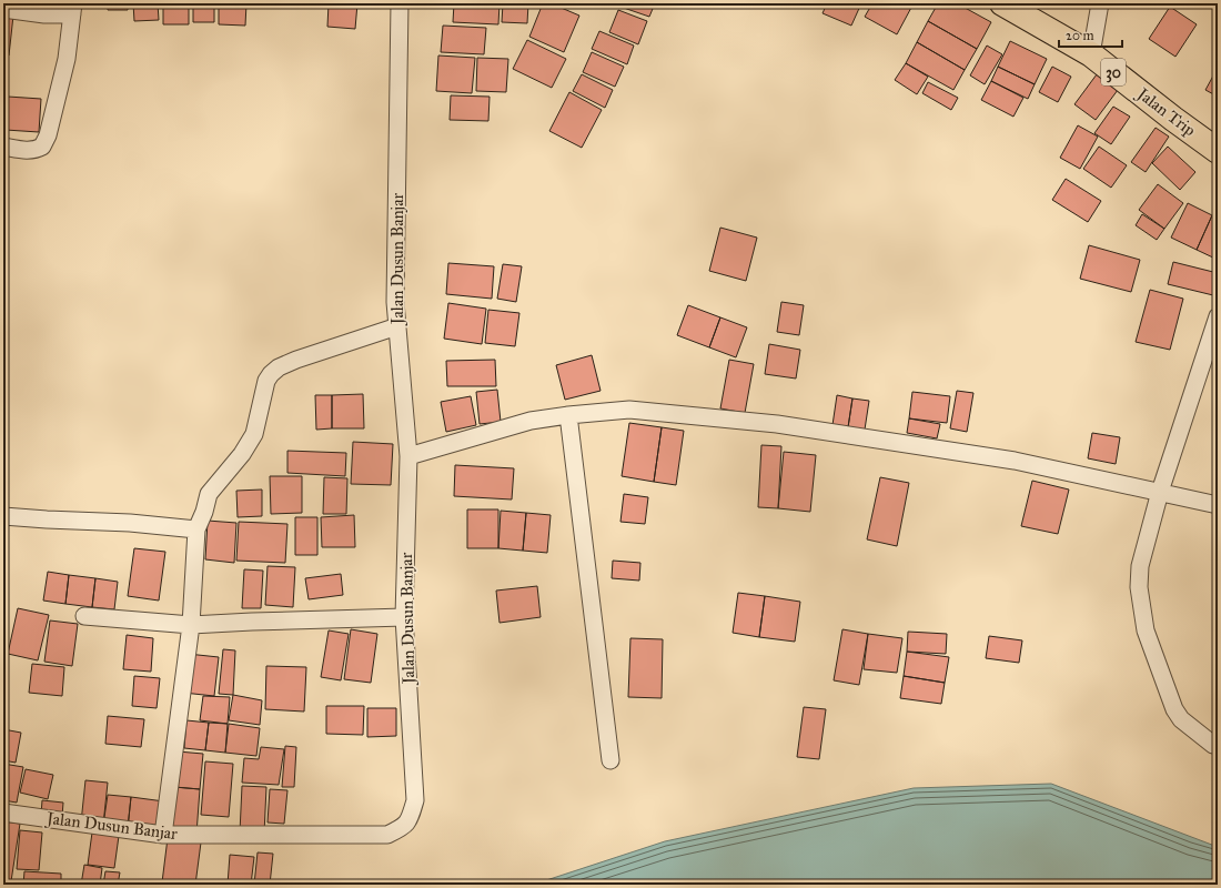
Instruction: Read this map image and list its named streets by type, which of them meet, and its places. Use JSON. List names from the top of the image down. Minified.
{"streets":{"highway":["30","Jalan Trip"],"street":["Jalan Dusun Banjar"]},"scale_bar":"20 m"}
